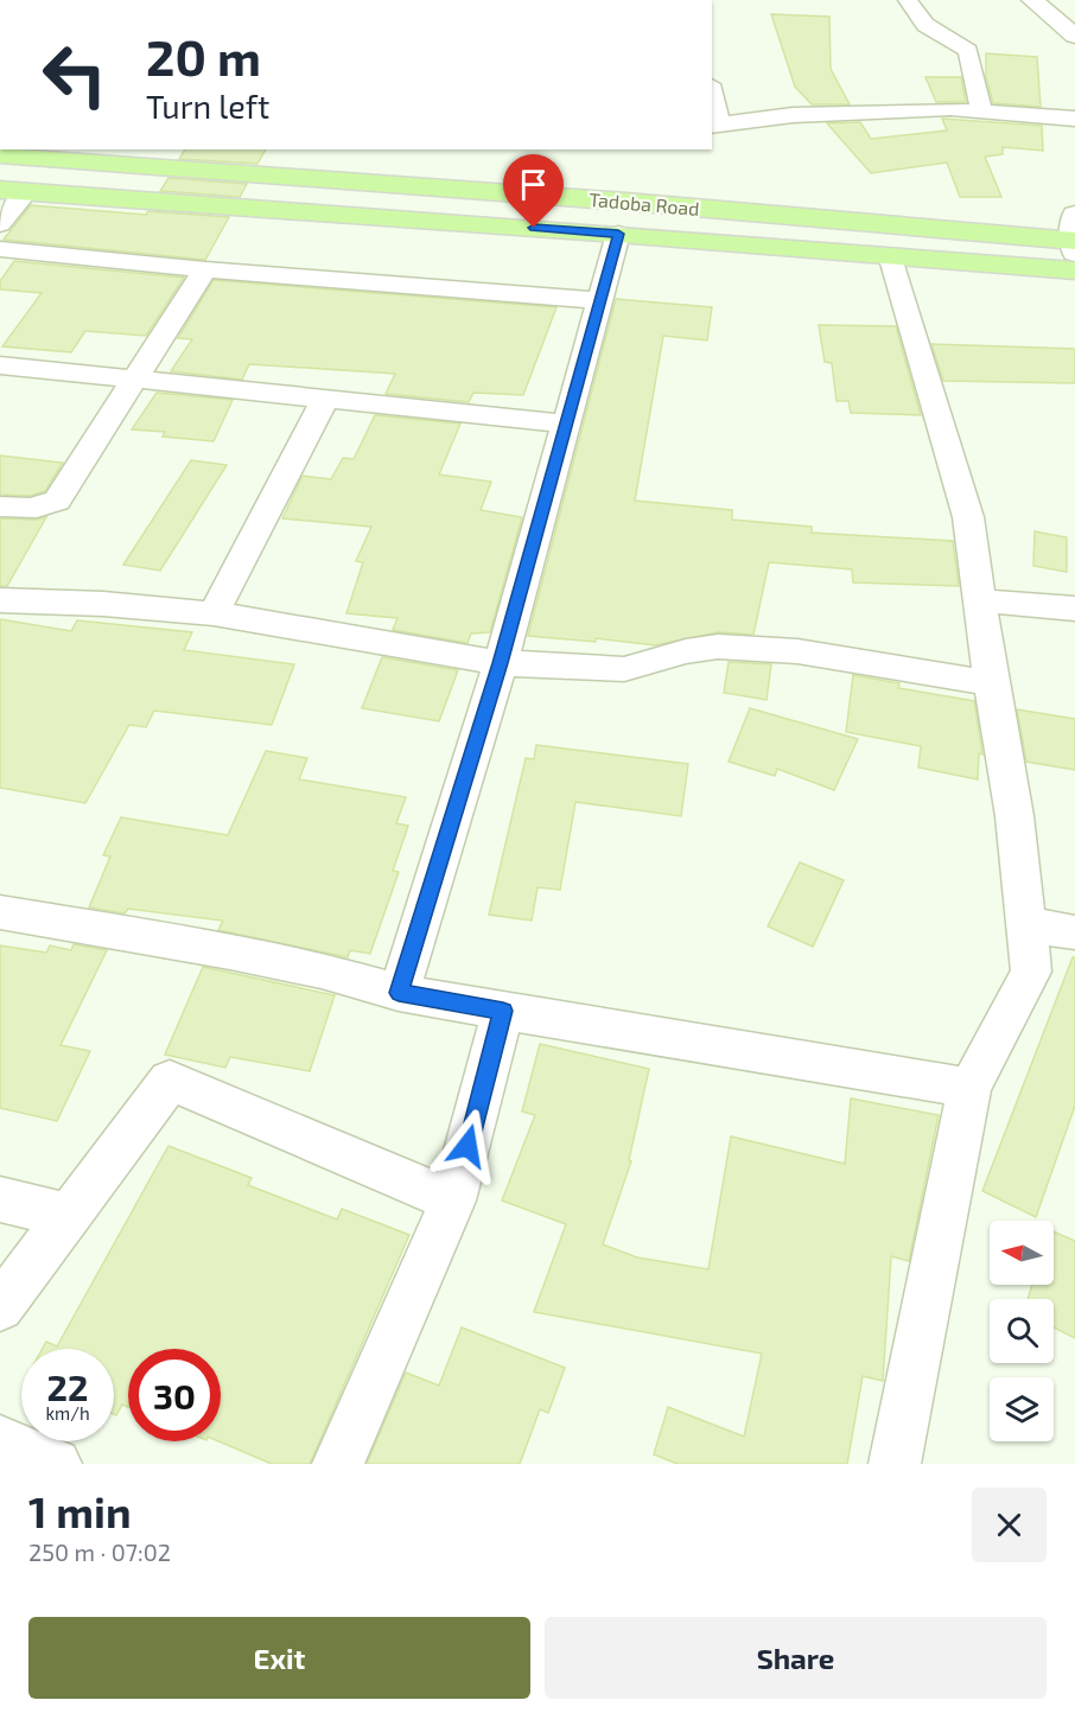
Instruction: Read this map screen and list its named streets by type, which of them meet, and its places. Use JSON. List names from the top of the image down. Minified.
{"streets":{"main road":["Tadoba Road"]},"north":"left","page":{"turn":["20 m","Turn left"],"speed":"22 km/h","limit":"30","heading":["1 min","250 m · 07:02"],"buttons":["Exit","Share"]}}
